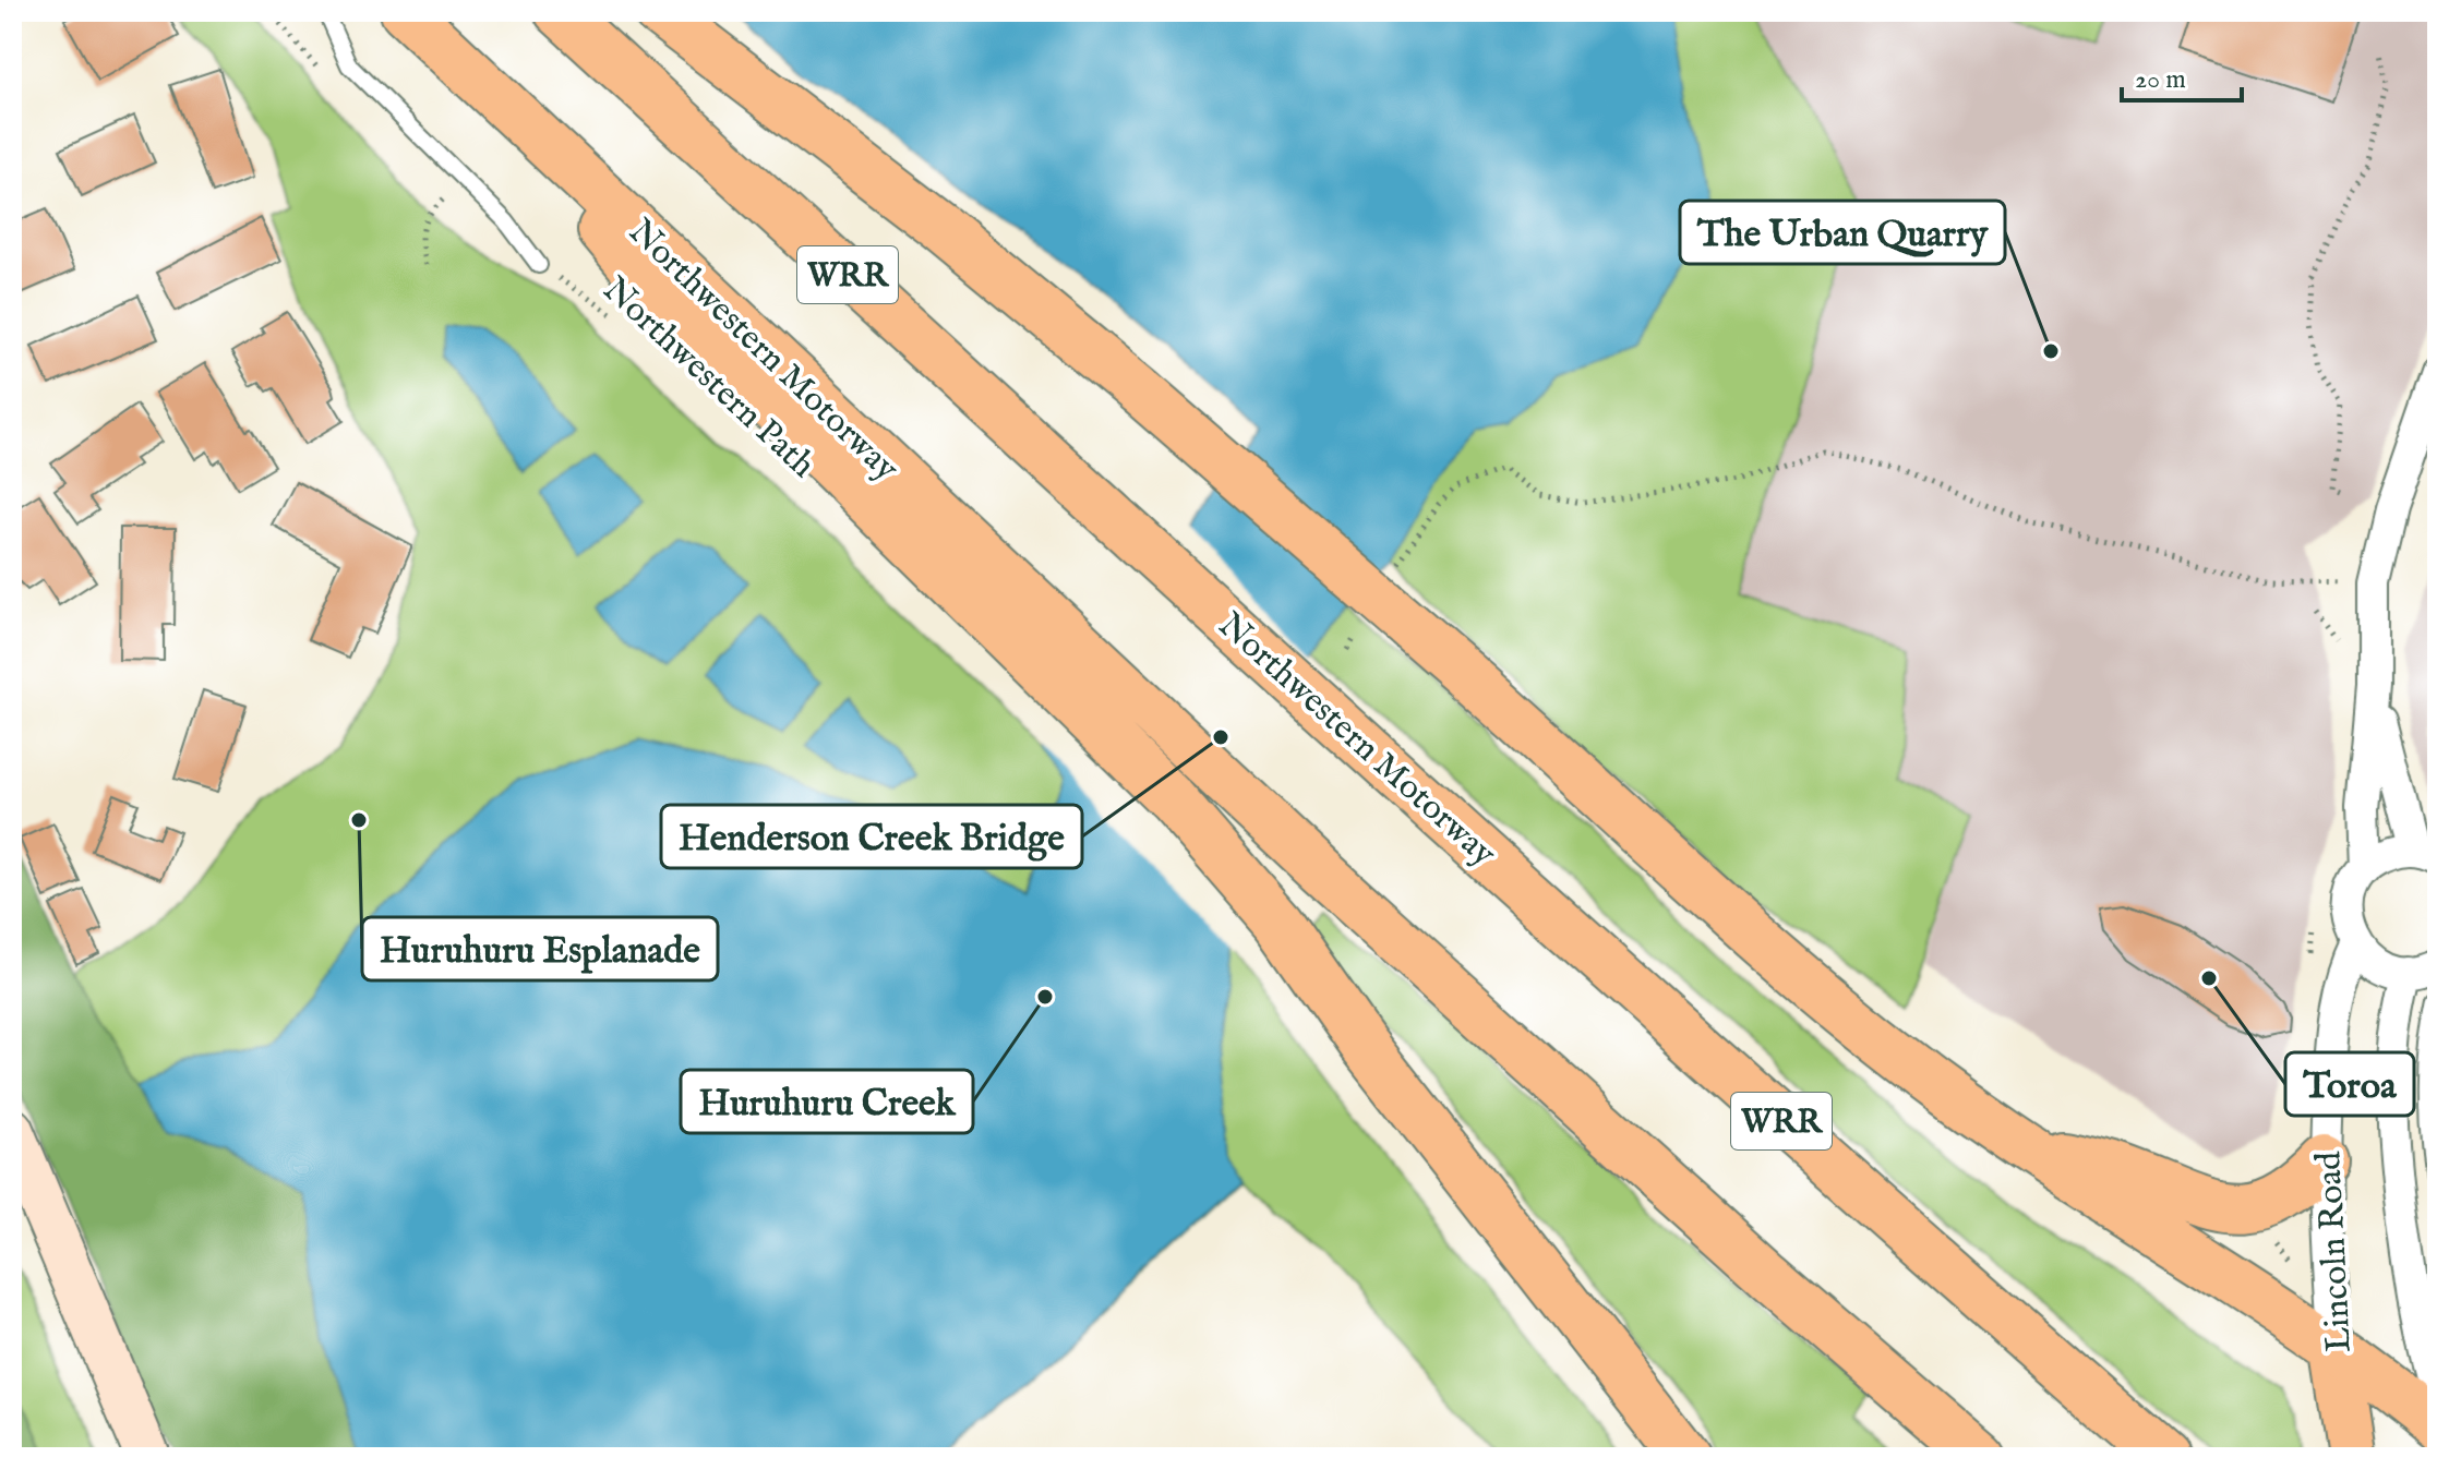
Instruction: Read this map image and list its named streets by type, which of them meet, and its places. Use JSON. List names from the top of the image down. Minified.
{"streets":{"main road":["WRR","Northwestern Motorway","Lincoln Road"],"path":["Northwestern Path"]},"places":["The Urban Quarry","Henderson Creek Bridge","Huruhuru Esplanade","Toroa","Huruhuru Creek"],"scale_bar":"20 m"}
